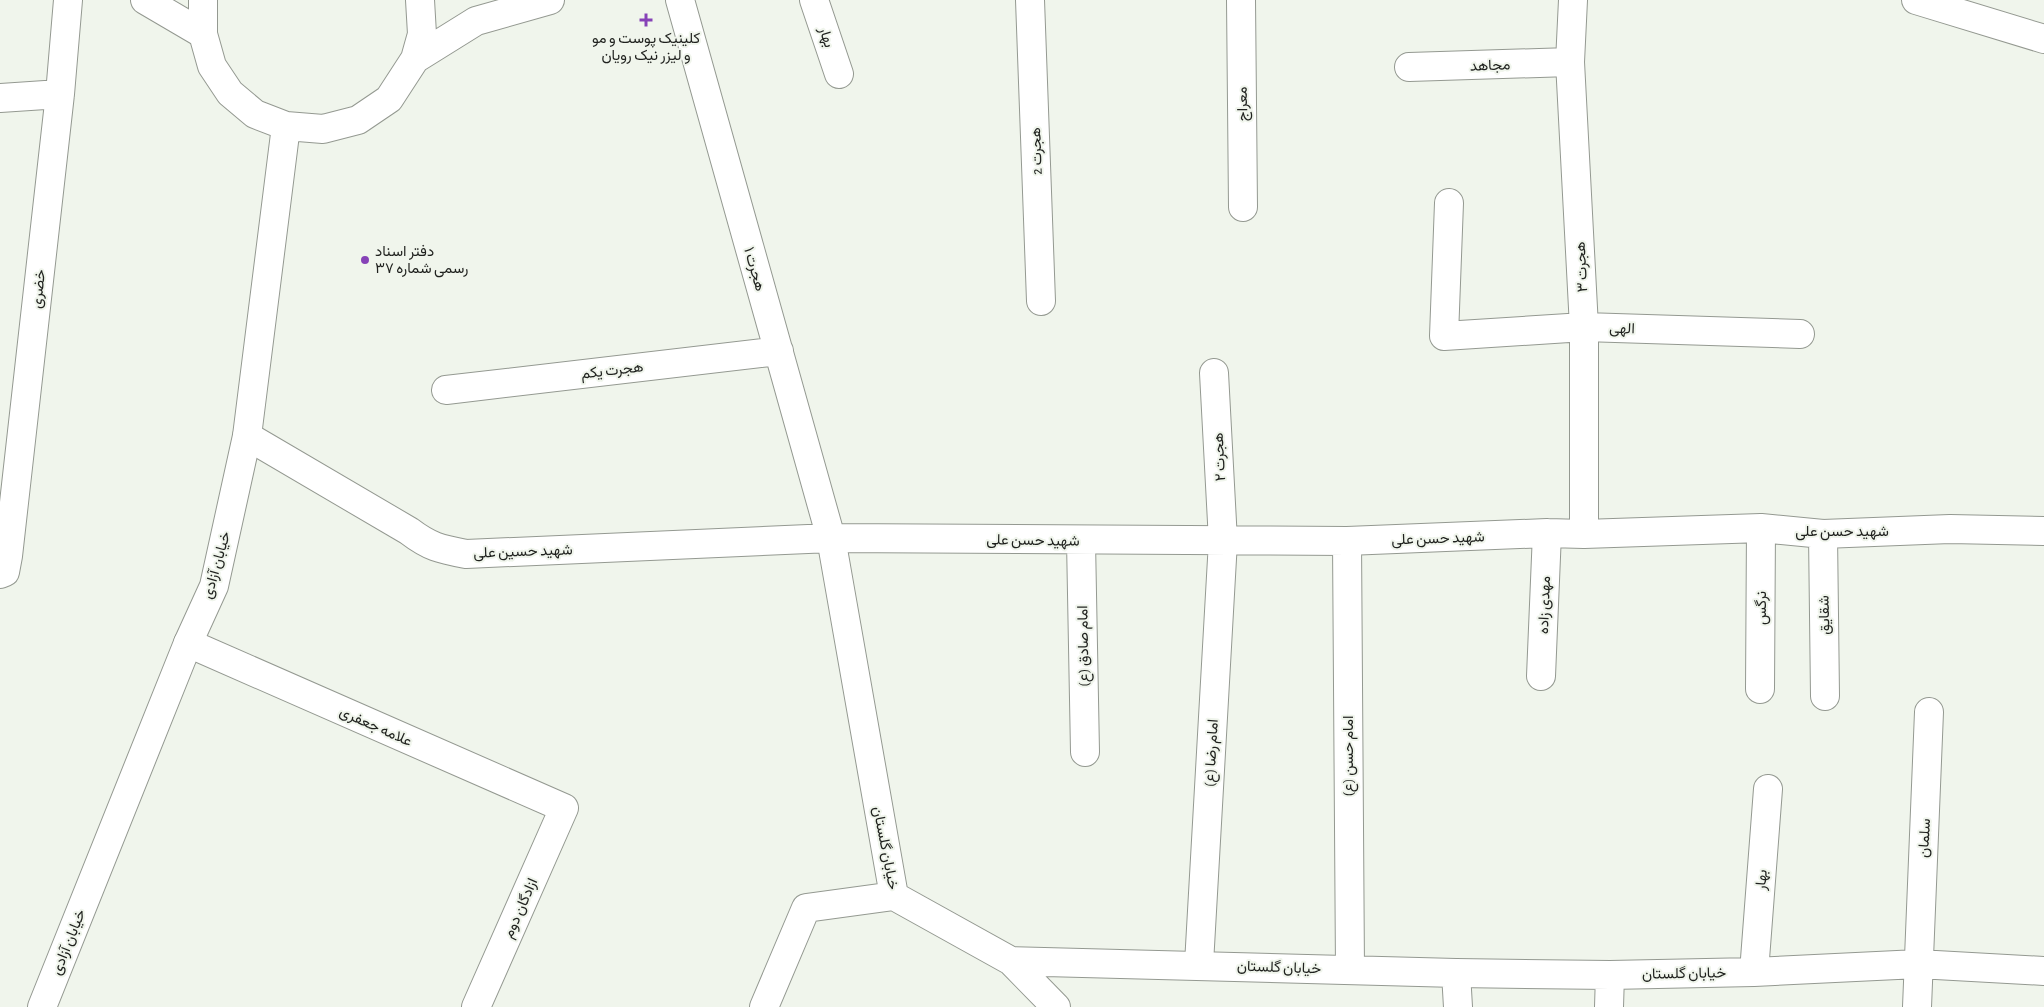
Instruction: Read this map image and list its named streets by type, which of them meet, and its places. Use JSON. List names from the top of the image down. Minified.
{"streets":{"street":["بهار","مجاهد","معراج","هجرت 2","هجرت ۳","هجرت ۱","خضری","الهی","هجرت یکم","هجرت ۲","شهید حسن علی","شهید حسین علی","خیابان آزادی","مهدی زاده","نرگس","شقایق","امام صادق (ع)","علامه جعفری","امام رضا (ع)","امام حسن (ع)","سلمان","خیابان گلستان","ازادگان دوم"]},"crossings":[["بهار","خیابان گلستان"],["مجاهد","هجرت ۳"],["هجرت ۳","الهی"],["هجرت ۳","شهید حسن علی"],["هجرت ۱","هجرت یکم"],["هجرت ۱","شهید حسن علی"],["هجرت ۱","شهید حسین علی"],["هجرت ۱","خیابان گلستان"],["هجرت ۲","شهید حسن علی"],["هجرت ۲","امام رضا (ع)"],["شهید حسن علی","شهید حسین علی"],["شهید حسن علی","مهدی زاده"],["شهید حسن علی","نرگس"],["شهید حسن علی","شقایق"],["شهید حسن علی","امام صادق (ع)"],["شهید حسن علی","امام رضا (ع)"],["شهید حسن علی","امام حسن (ع)"],["شهید حسن علی","خیابان گلستان"],["شهید حسین علی","خیابان آزادی"],["شهید حسین علی","خیابان گلستان"],["خیابان آزادی","علامه جعفری"],["علامه جعفری","ازادگان دوم"],["امام رضا (ع)","خیابان گلستان"],["امام حسن (ع)","خیابان گلستان"],["سلمان","خیابان گلستان"]],"places":{"health":["کلینیک پوست و مو و لیزر نیک رویان"],"other":["دفتر اسناد رسمی شماره ۳۷"]}}
